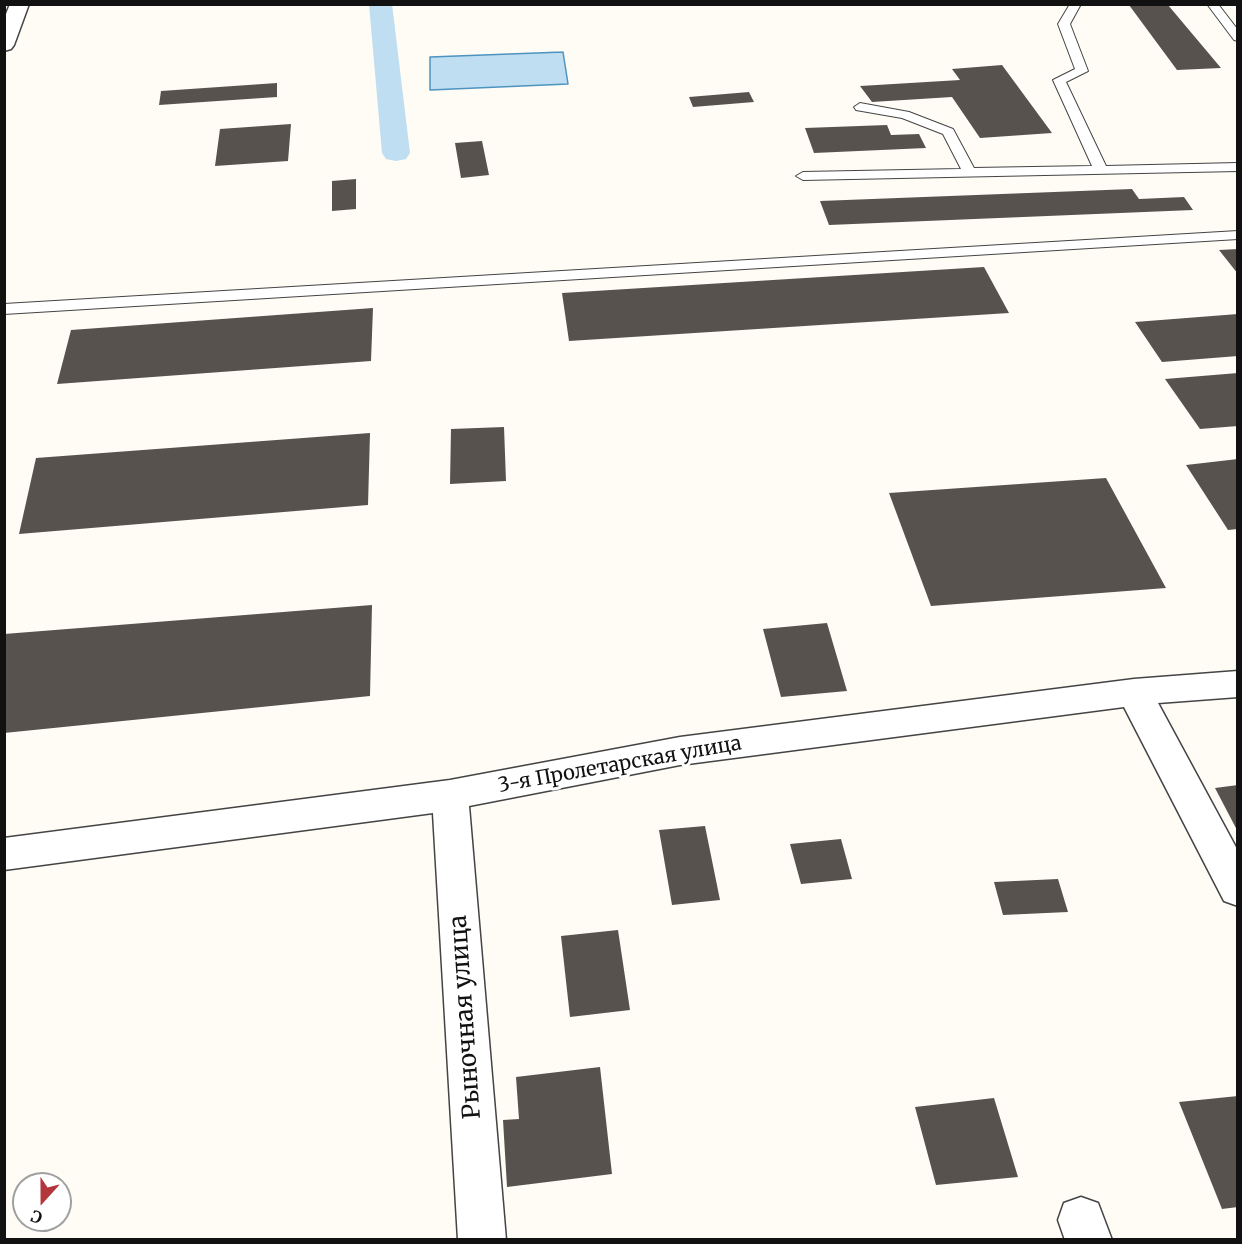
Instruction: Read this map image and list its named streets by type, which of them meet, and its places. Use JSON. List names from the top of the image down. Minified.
{"streets":{"street":["3-я Пролетарская улица","Рыночная улица"]},"crossings":[["3-я Пролетарская улица","Рыночная улица"]],"north":"bottom"}
